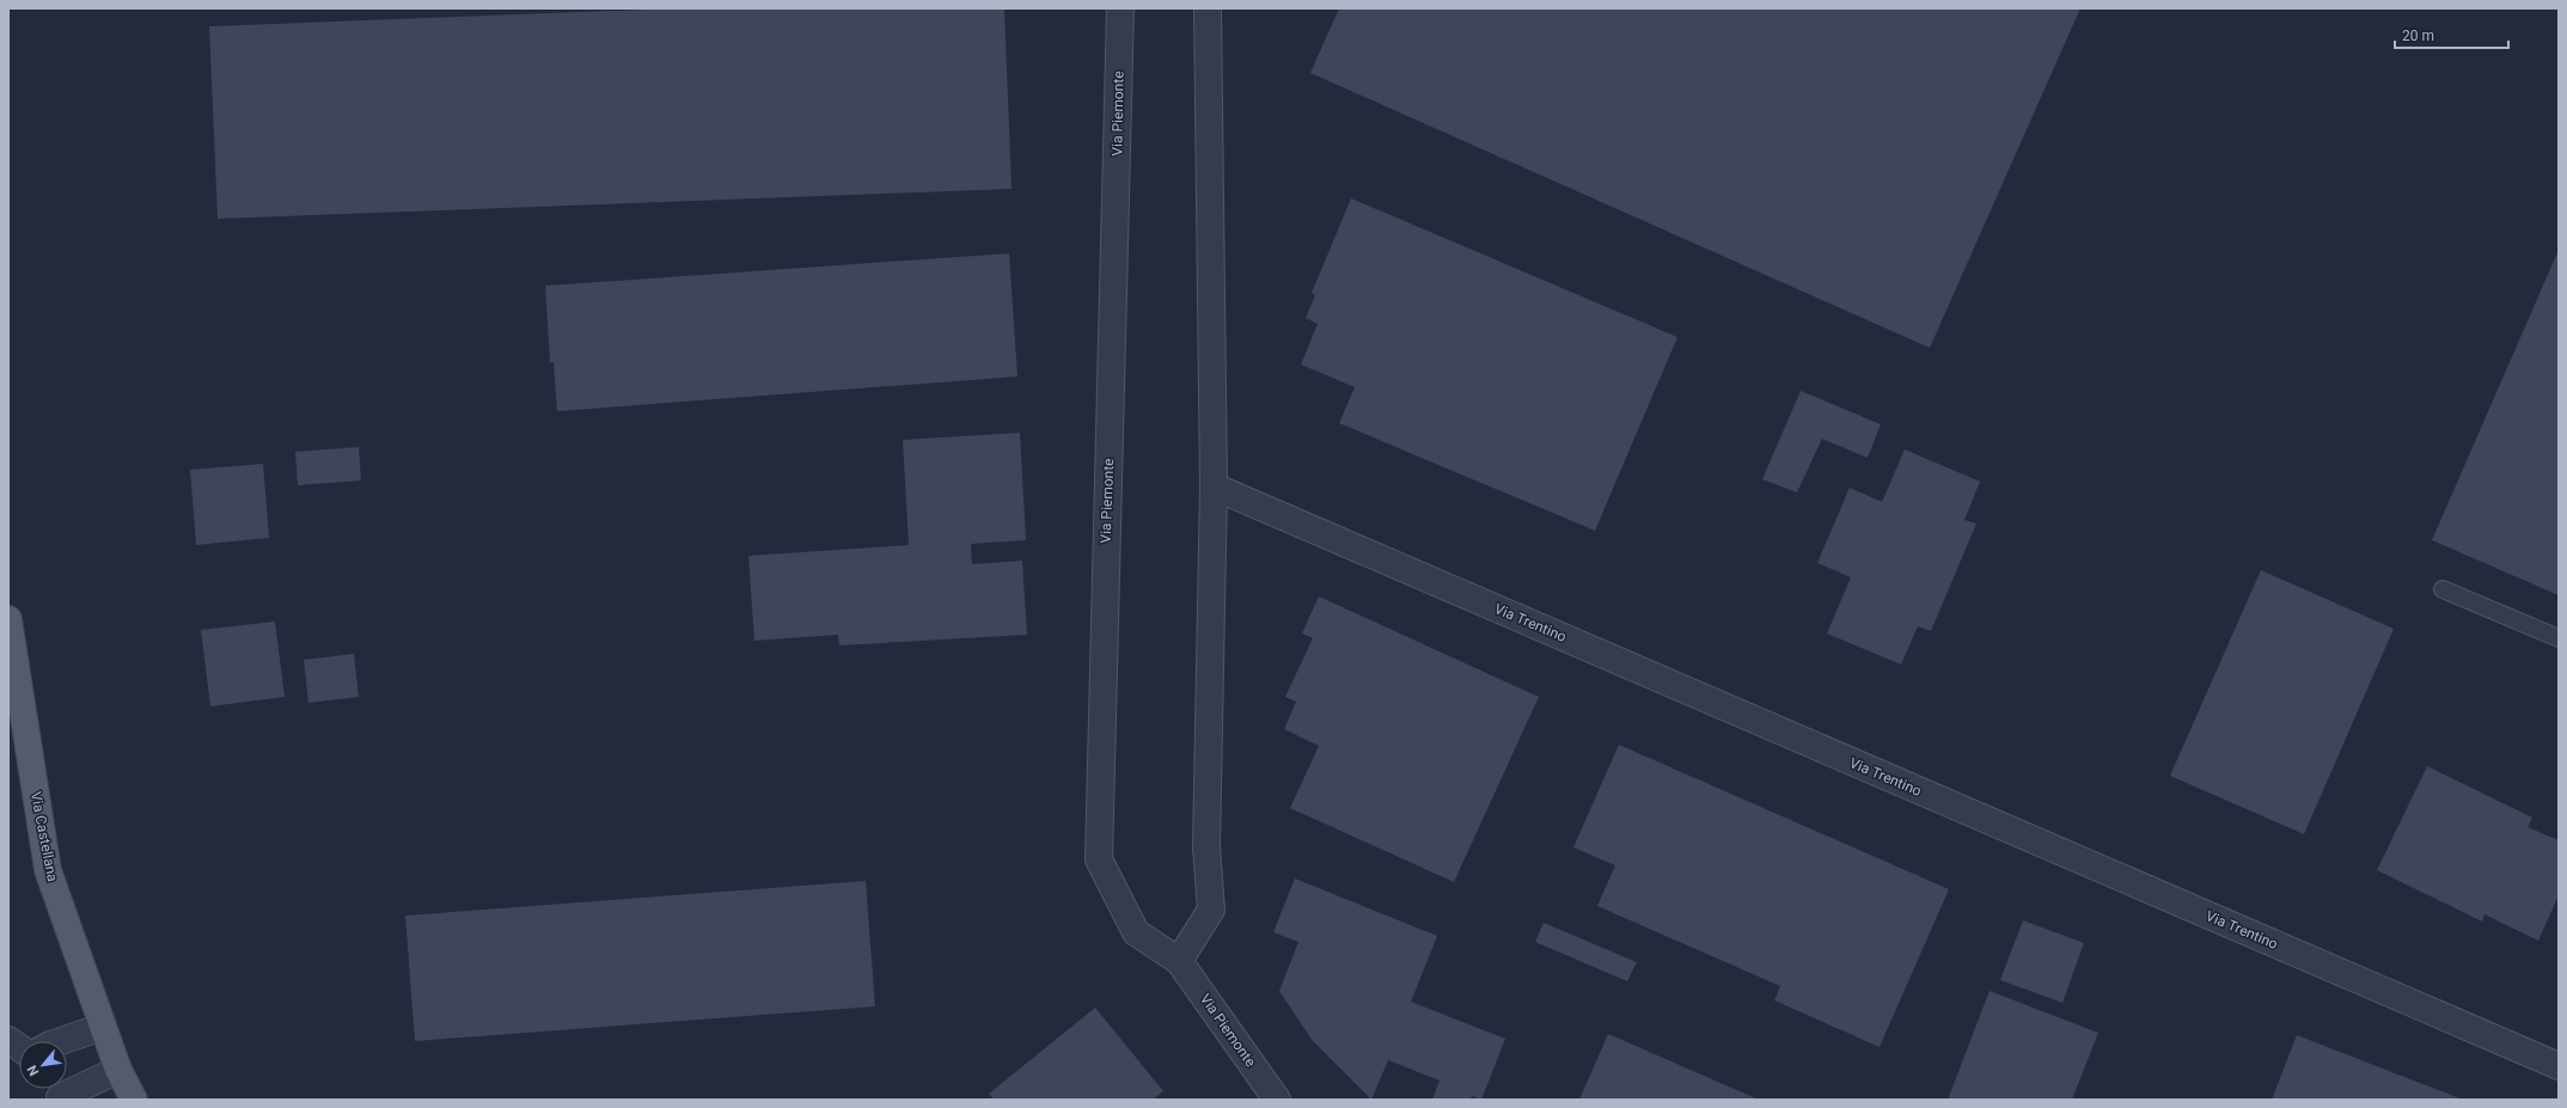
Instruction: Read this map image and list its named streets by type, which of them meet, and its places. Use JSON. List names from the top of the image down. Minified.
{"streets":{"main road":["Via Castellana"],"street":["Via Piemonte","Via Trentino"]},"scale_bar":"20 m","north":"bottom left"}
